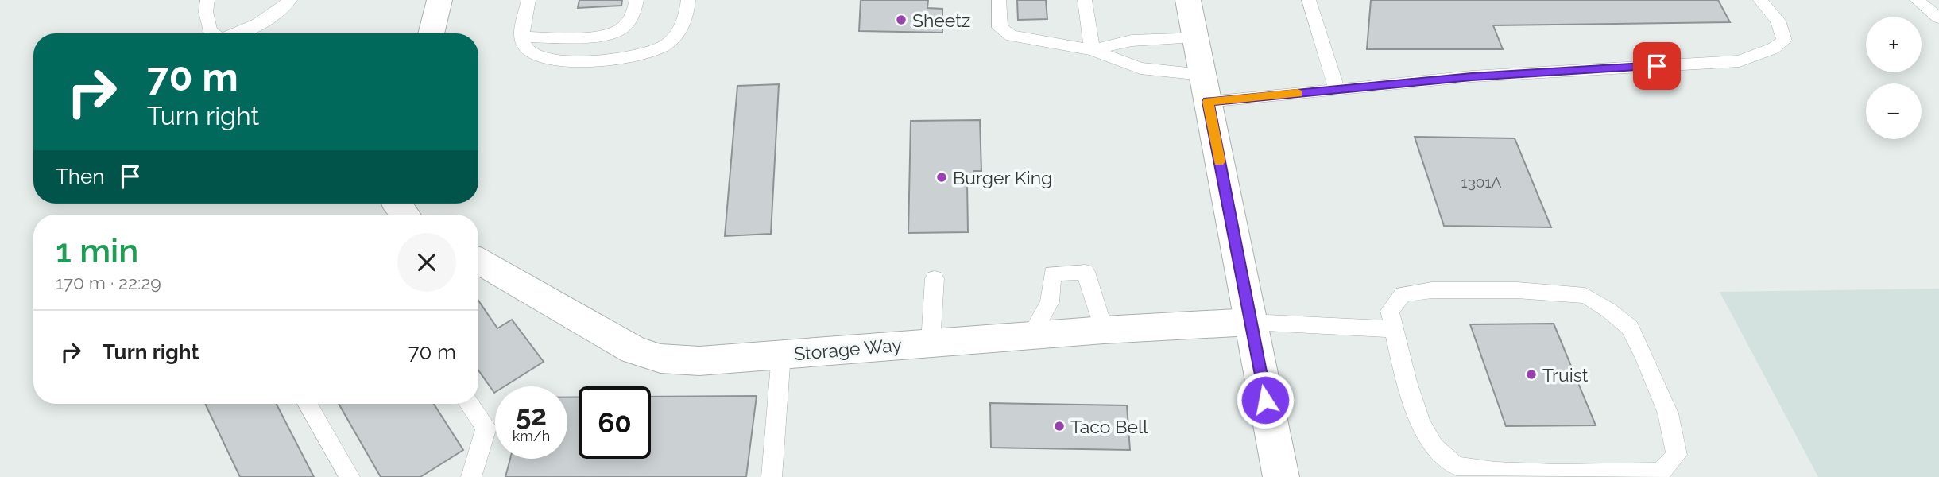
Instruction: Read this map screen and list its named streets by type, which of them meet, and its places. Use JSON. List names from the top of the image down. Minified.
{"streets":{"street":["Storage Way"]},"places":["Sheetz","Burger King","Truist","Taco Bell"],"house_numbers":["1301A"],"page":{"map_buttons":["+","−"],"turn":["70 m","Turn right"],"then":"Then","heading":["1 min","170 m · 22:29"],"list":[{"name":"Turn right","value":"70 m"}],"speed":"52 km/h","limit":"60"}}
